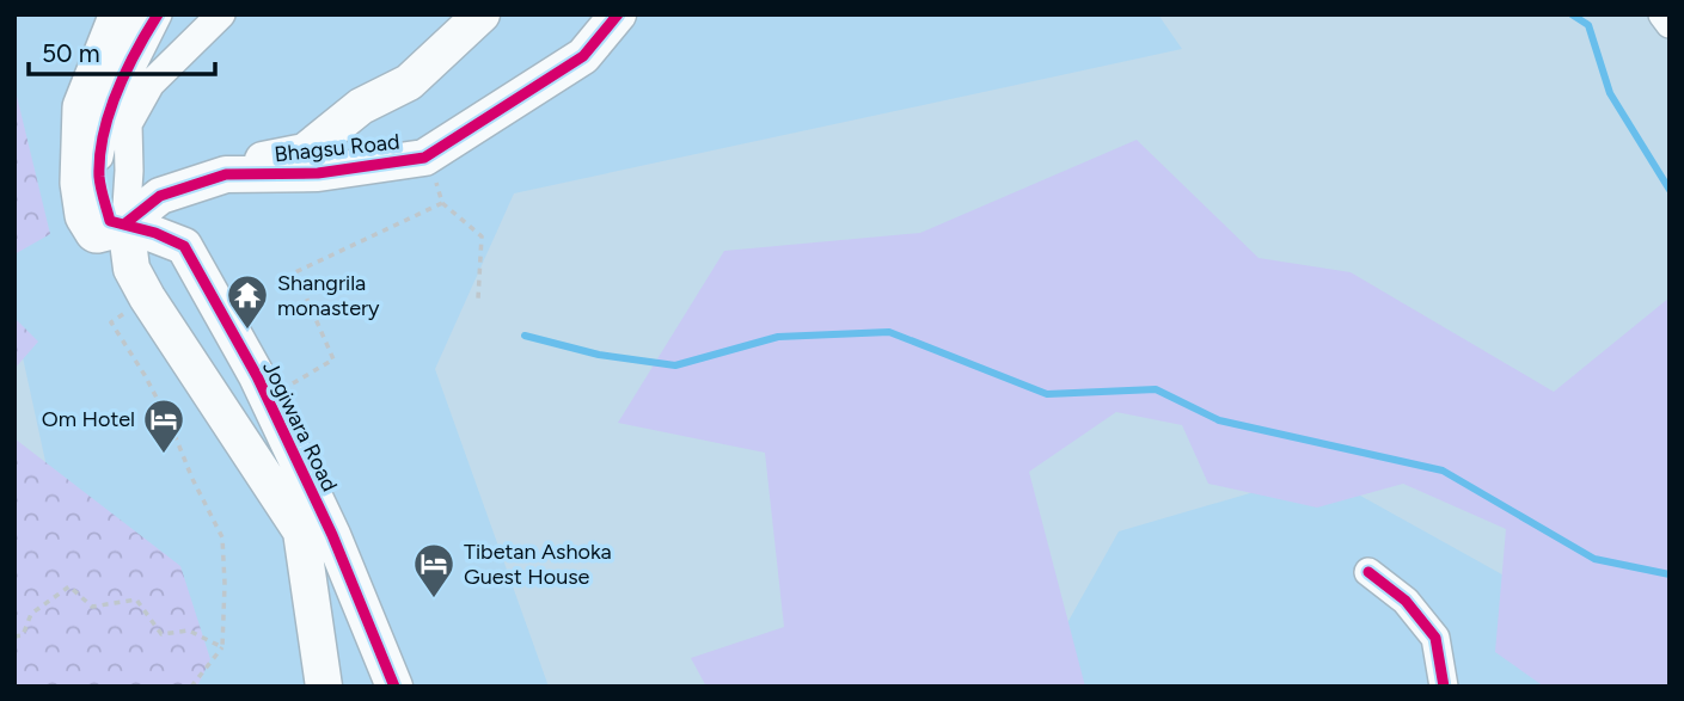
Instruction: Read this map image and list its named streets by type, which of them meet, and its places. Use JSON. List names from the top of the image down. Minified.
{"streets":{"street":["Bhagsu Road","Jogiwara Road"]},"crossings":[["Bhagsu Road","Jogiwara Road"]],"places":{"temple":["Shangrila monastery"],"hotel":["Om Hotel","Tibetan Ashoka Guest House"]},"scale_bar":"50 m"}
